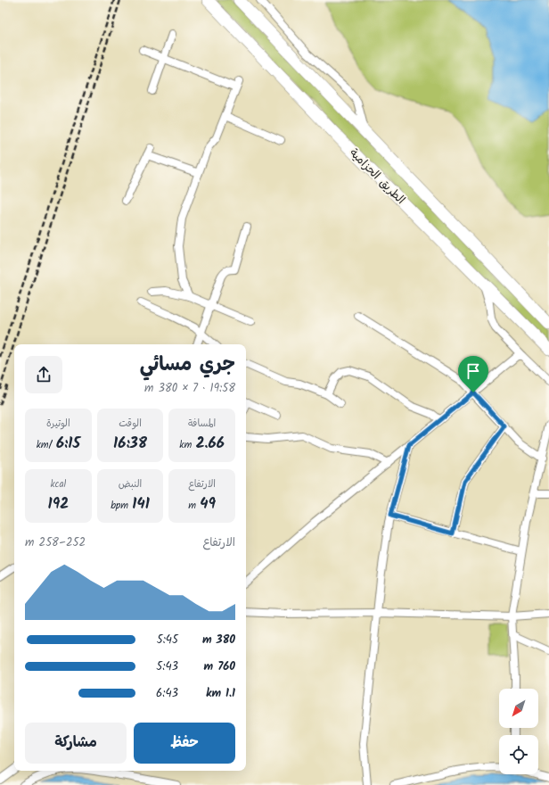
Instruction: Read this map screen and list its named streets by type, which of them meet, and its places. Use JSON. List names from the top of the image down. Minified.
{"streets":{"highway":["الطريق الحزامية"]},"north":"bottom left","page":{"heading":["جري مسائي","19:58 · 7 × 380 m"],"stats":[["المسافة","2.66 km"],["الوقت","16:38"],["الوتيرة","6:15 /km"],["الارتفاع","49 m"],["النبض","141 bpm"],["kcal","192"]],"chart":["الارتفاع","252–258 m"],"list":[{"name":"380 m","note":"5:45"},{"name":"760 m","note":"5:43"},{"name":"1.1 km","note":"6:43"}],"buttons":["حفظ","مشاركة"]}}
